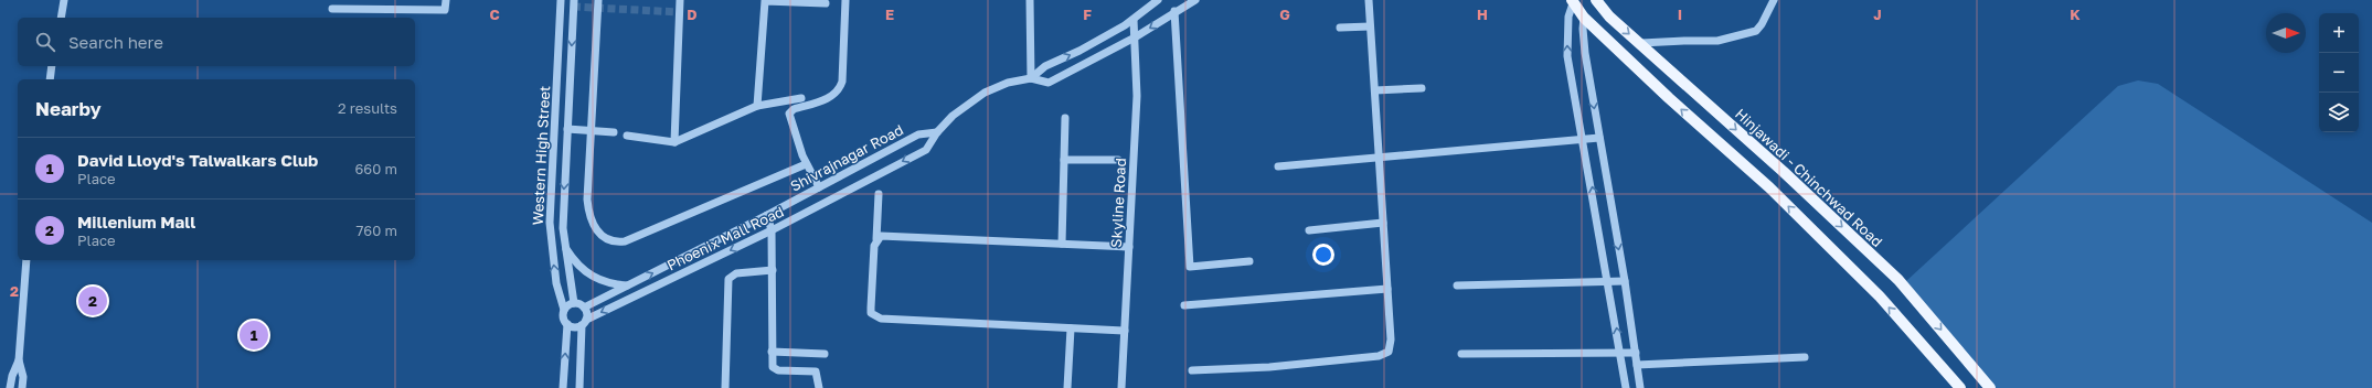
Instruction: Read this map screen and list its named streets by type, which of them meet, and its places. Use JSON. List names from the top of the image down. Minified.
{"streets":{"main road":["Hinjawadi - Chinchwad Road"],"street":["Western High Street","Shivrajnagar Road","Skyline Road","Phoenix Mall Road"]},"crossings":[["Western High Street","Phoenix Mall Road"],["Shivrajnagar Road","Phoenix Mall Road"]],"north":"right","page":{"map_buttons":["+","−"],"search":"Search here","heading":["Nearby","2 results"],"list":[{"mark":"1","name":"David Lloyd's Talwalkars Club","note":"Place","value":"660 m"},{"mark":"2","name":"Millenium Mall","note":"Place","value":"760 m"}],"pins":["2","1"]},"grid":{"columns":["C","D","E","F","G","H","I","J","K"],"rows":["2"]}}
